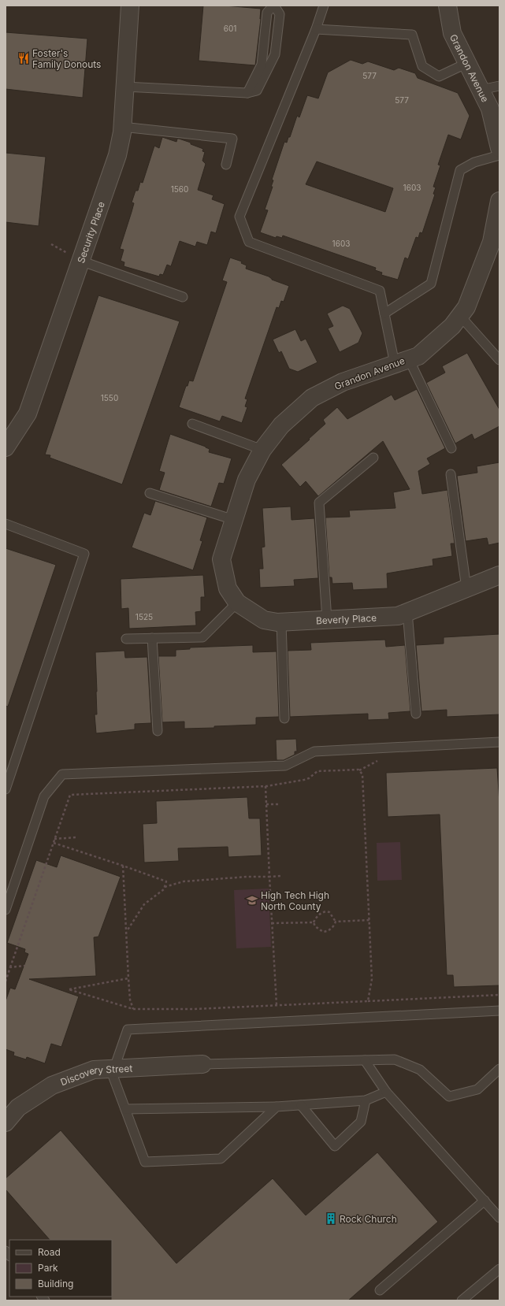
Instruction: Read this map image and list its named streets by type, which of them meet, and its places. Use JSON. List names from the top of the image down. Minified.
{"streets":{"street":["Grandon Avenue","Security Place","Beverly Place","Discovery Street"]},"crossings":[["Grandon Avenue","Beverly Place"]],"places":{"restaurant":["Foster's Family Donouts"],"school or university":["High Tech High North County"],"building":["Rock Church"]},"house_numbers":["601","577","577","1603","1560","1603","1550","1525"],"legend":["Road","Park","Building"]}
